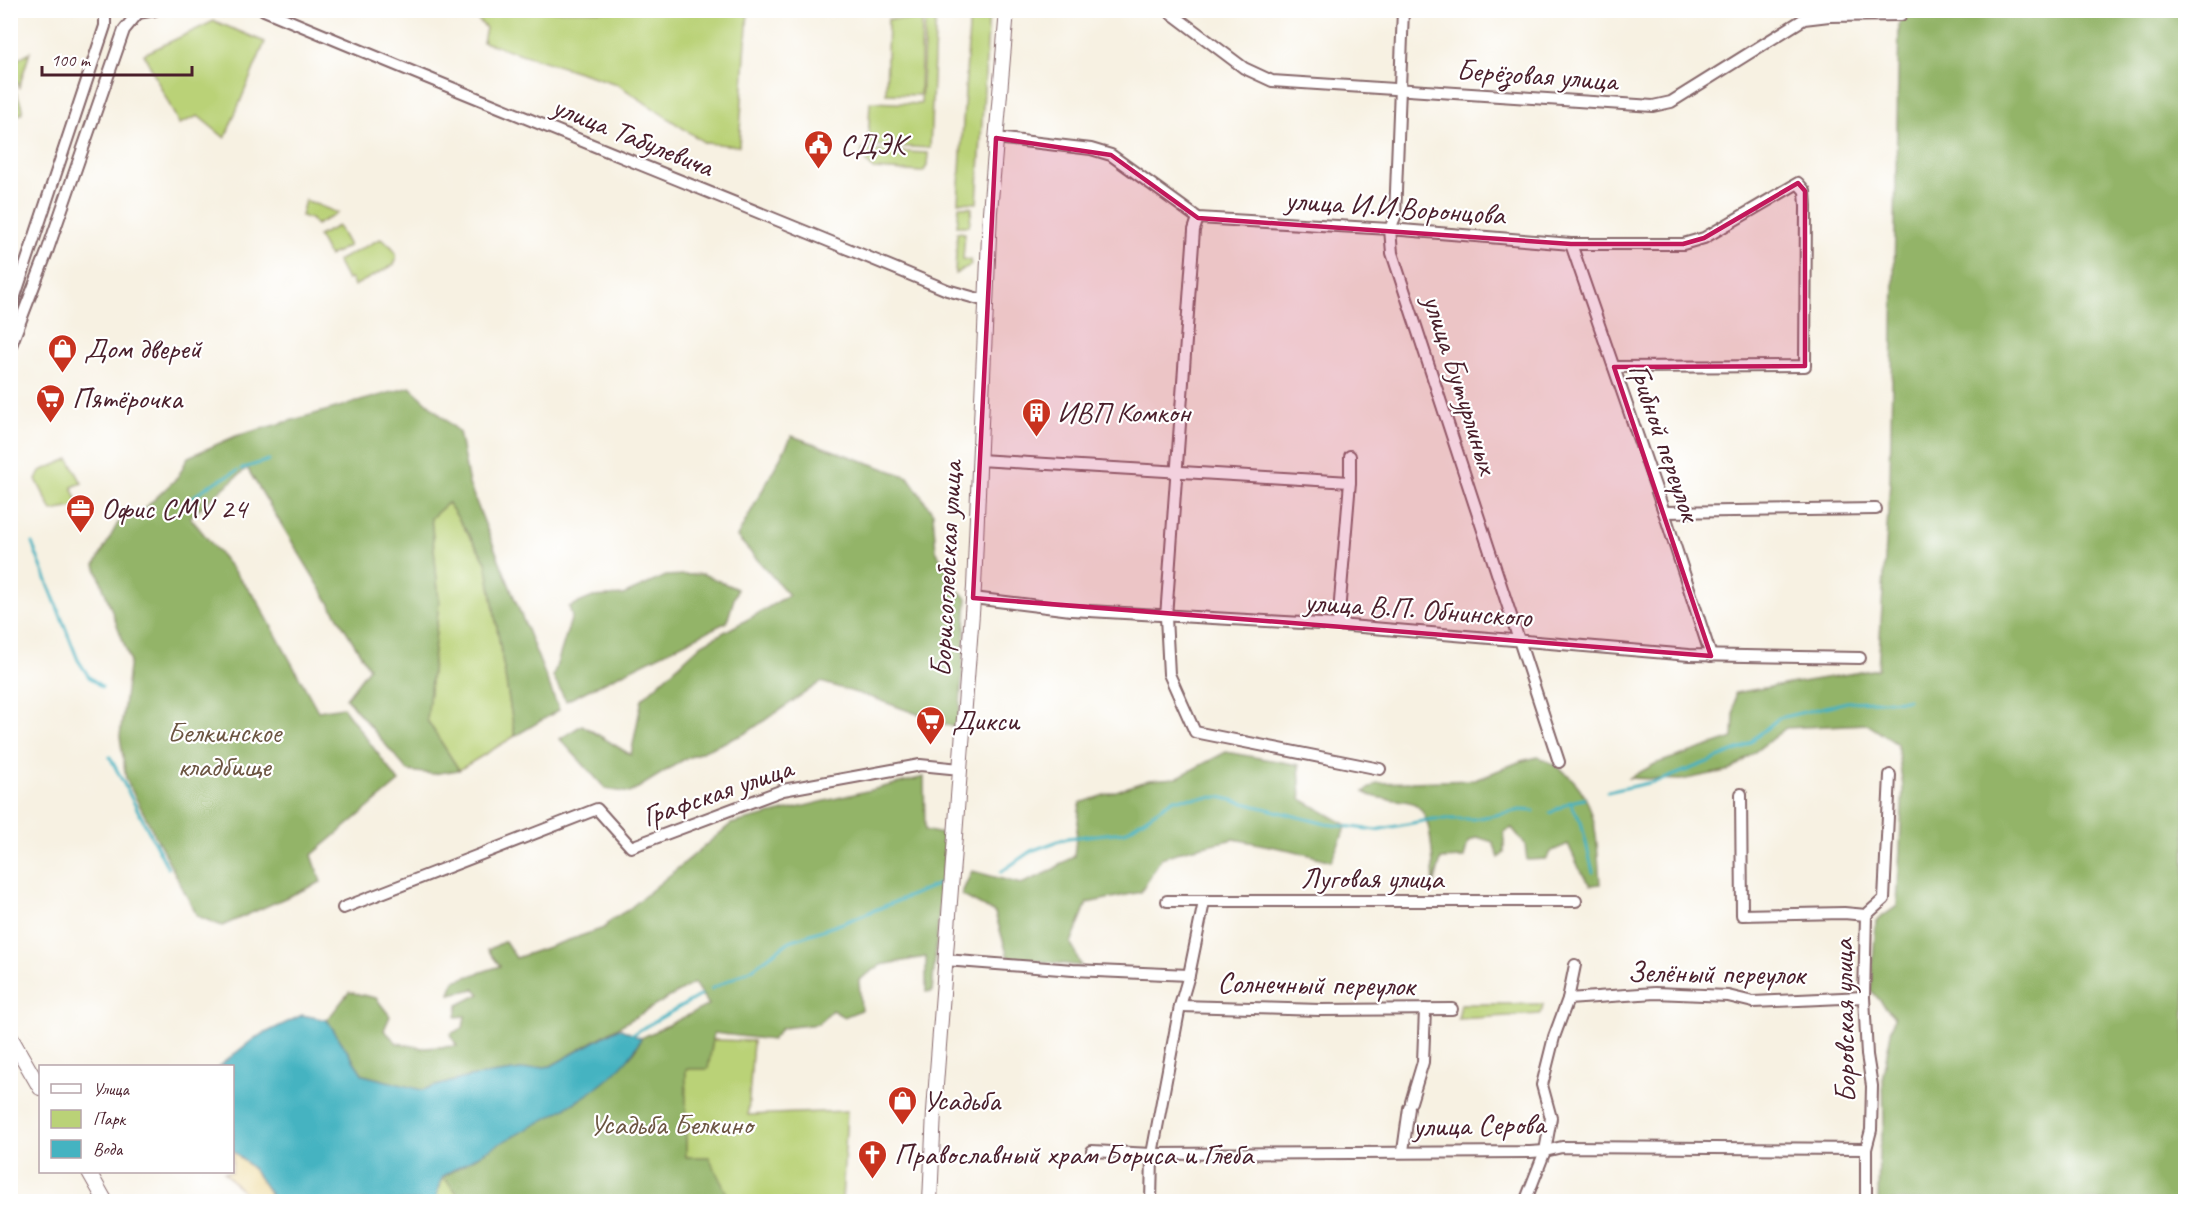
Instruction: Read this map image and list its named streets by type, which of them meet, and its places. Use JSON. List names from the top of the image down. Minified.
{"streets":{"street":["Берёзовая улица","улица Табулевича","улица И.И.Воронцова","улица Бутурлиных","Грибной переулок","Борисоглебская улица","улица В.П. Обнинского","Графская улица","Луговая улица","Зелёный переулок","Солнечный переулок","Боровская улица","улица Серова"]},"crossings":[["Берёзовая улица","улица Бутурлиных"],["улица Табулевича","Борисоглебская улица"],["улица И.И.Воронцова","улица Бутурлиных"],["улица И.И.Воронцова","Грибной переулок"],["улица Бутурлиных","улица В.П. Обнинского"],["Грибной переулок","улица В.П. Обнинского"],["Борисоглебская улица","улица В.П. Обнинского"],["Борисоглебская улица","Графская улица"],["Зелёный переулок","Боровская улица"],["Боровская улица","улица Серова"]],"parks":["Белкинское кладбище","Усадьба Белкино"],"places":{"public building":["СДЭК"],"shop":["Дом дверей","Усадьба"],"supermarket":["Пятёрочка","Дикси"],"building":["ИВП Комкон"],"office":["Офис СМУ 24"],"church":["Православный храм Бориса и Глеба"]},"legend":["Улица","Парк","Вода"],"scale_bar":"100 m"}
